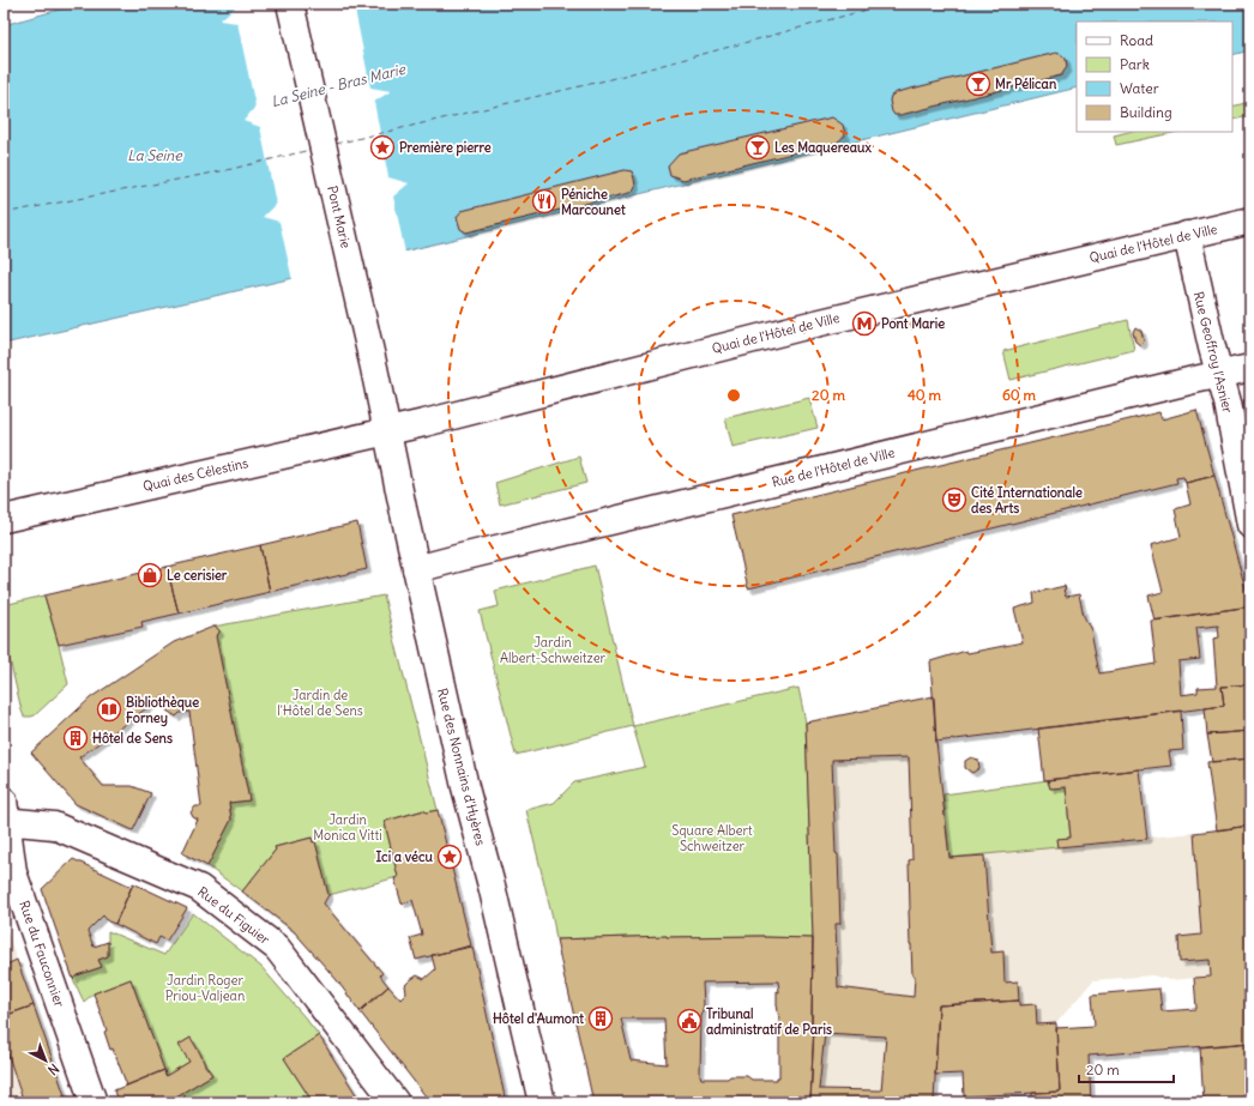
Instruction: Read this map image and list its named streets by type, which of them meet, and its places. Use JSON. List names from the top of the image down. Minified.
{"streets":{"street":["Pont Marie","Quai de l'Hôtel de Ville","Rue Geoffroy l'Asnier","Rue de l'Hôtel de Ville","Quai des Célestins","Rue des Nonnains d'Hyères","Rue du Figuier","Rue du Fauconnier"]},"crossings":[["Pont Marie","Quai de l'Hôtel de Ville"],["Pont Marie","Quai des Célestins"],["Pont Marie","Rue des Nonnains d'Hyères"],["Quai de l'Hôtel de Ville","Rue Geoffroy l'Asnier"],["Quai de l'Hôtel de Ville","Quai des Célestins"],["Quai de l'Hôtel de Ville","Rue des Nonnains d'Hyères"],["Rue Geoffroy l'Asnier","Rue de l'Hôtel de Ville"],["Rue de l'Hôtel de Ville","Rue des Nonnains d'Hyères"],["Quai des Célestins","Rue des Nonnains d'Hyères"],["Rue du Figuier","Rue du Fauconnier"]],"water":["La Seine - Bras Marie","La Seine"],"parks":["Jardin Albert-Schweitzer","Jardin de l'Hôtel de Sens","Jardin Monica Vitti","Square Albert Schweitzer","Jardin Roger Priou-Valjean"],"places":{"bar":["Mr Pélican","Les Maquereaux"],"place":["Première pierre","Ici a vécu"],"restaurant":["Péniche Marcounet"],"metro station":["Pont Marie"],"theatre":["Cité Internationale des Arts"],"shop":["Le cerisier"],"library":["Bibliothèque Forney"],"building":["Hôtel de Sens","Hôtel d'Aumont"],"public building":["Tribunal administratif de Paris"]},"legend":["Road","Park","Water","Building"],"scale_bar":"20 m","north":"bottom right","rings":["20 m","40 m","60 m"]}
